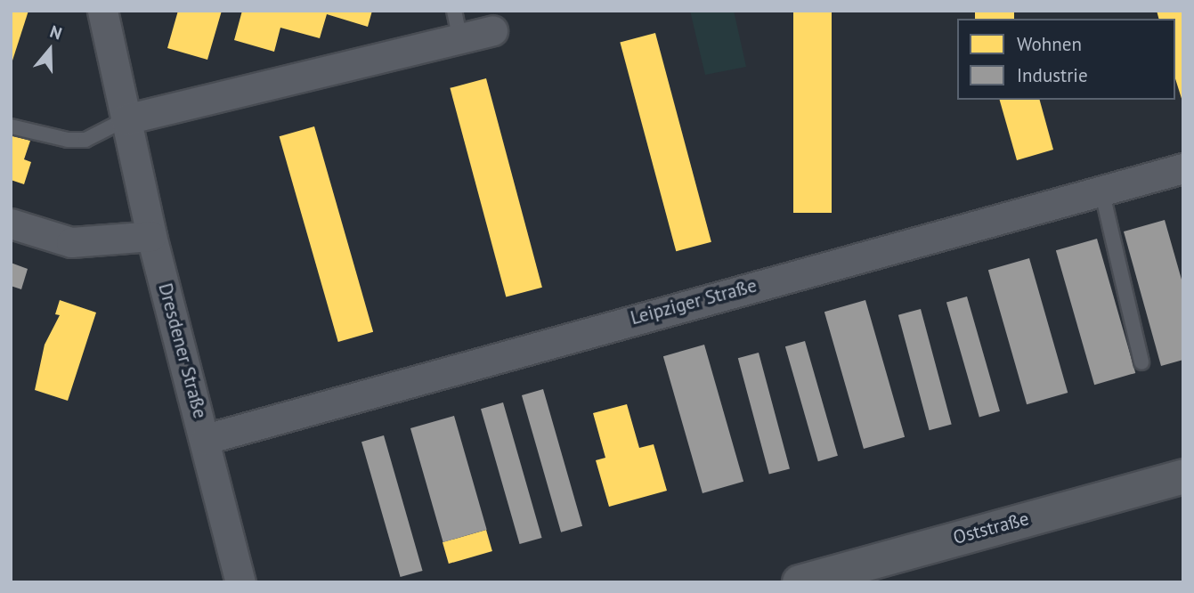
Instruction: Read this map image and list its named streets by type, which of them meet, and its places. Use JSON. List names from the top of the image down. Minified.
{"streets":{"main road":["Oststraße"],"street":["Leipziger Straße","Dresdener Straße"]},"crossings":[["Leipziger Straße","Dresdener Straße"]],"legend":["Wohnen","Industrie"],"north":"top"}
